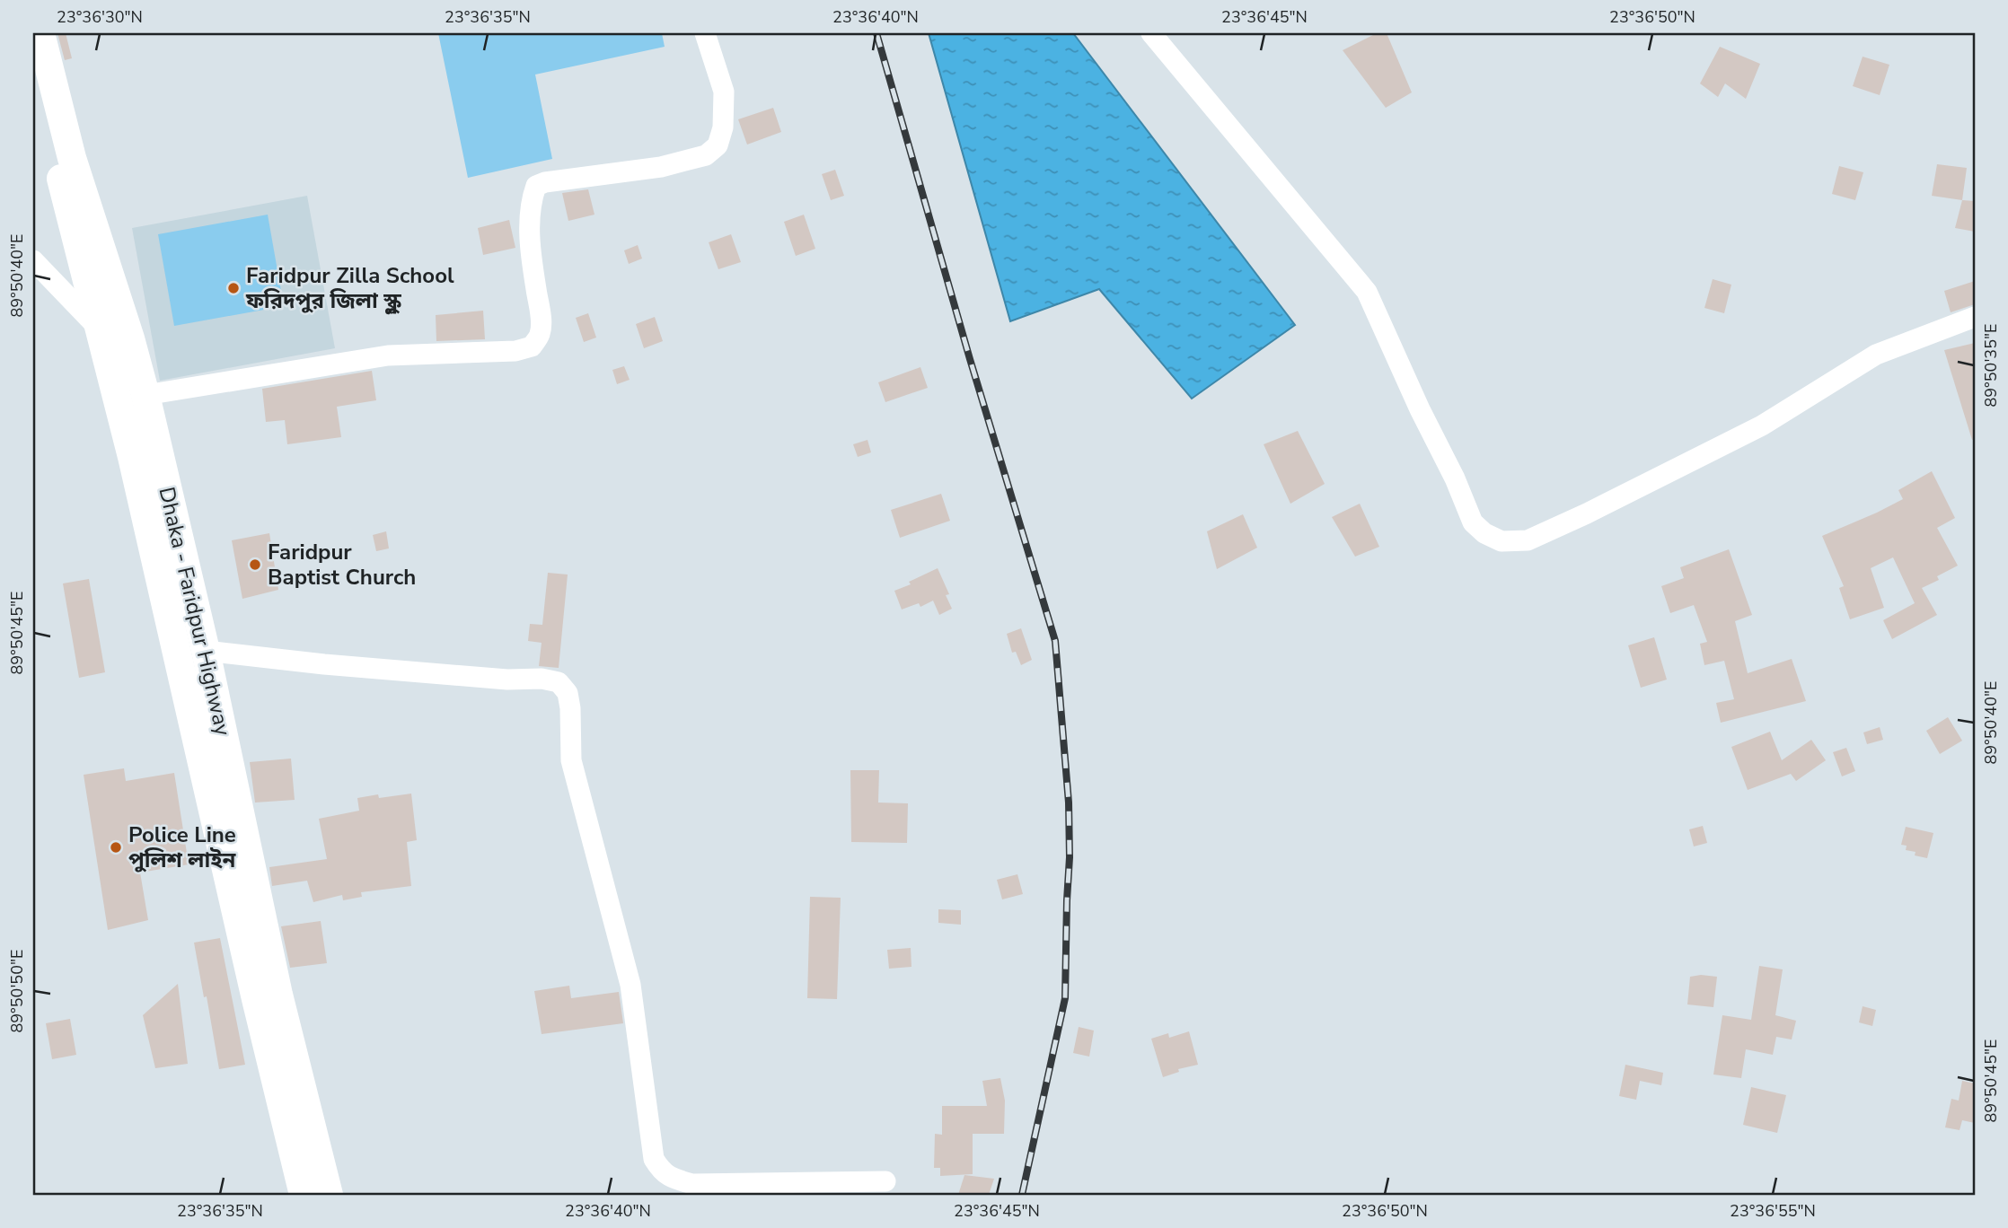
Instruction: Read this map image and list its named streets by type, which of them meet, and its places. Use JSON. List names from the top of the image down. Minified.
{"streets":{"highway":["Dhaka - Faridpur Highway"]},"places":["Faridpur Zilla School ফরিদপুর জিলা স্কুল","Faridpur Baptist Church","Police Line পুলিশ লাইন"],"coordinates":["23°36'30\"N","23°36'35\"N","23°36'40\"N","23°36'45\"N","23°36'50\"N","89°50'40\"E","89°50'35\"E","89°50'45\"E","89°50'50\"E","23°36'55\"N"]}
